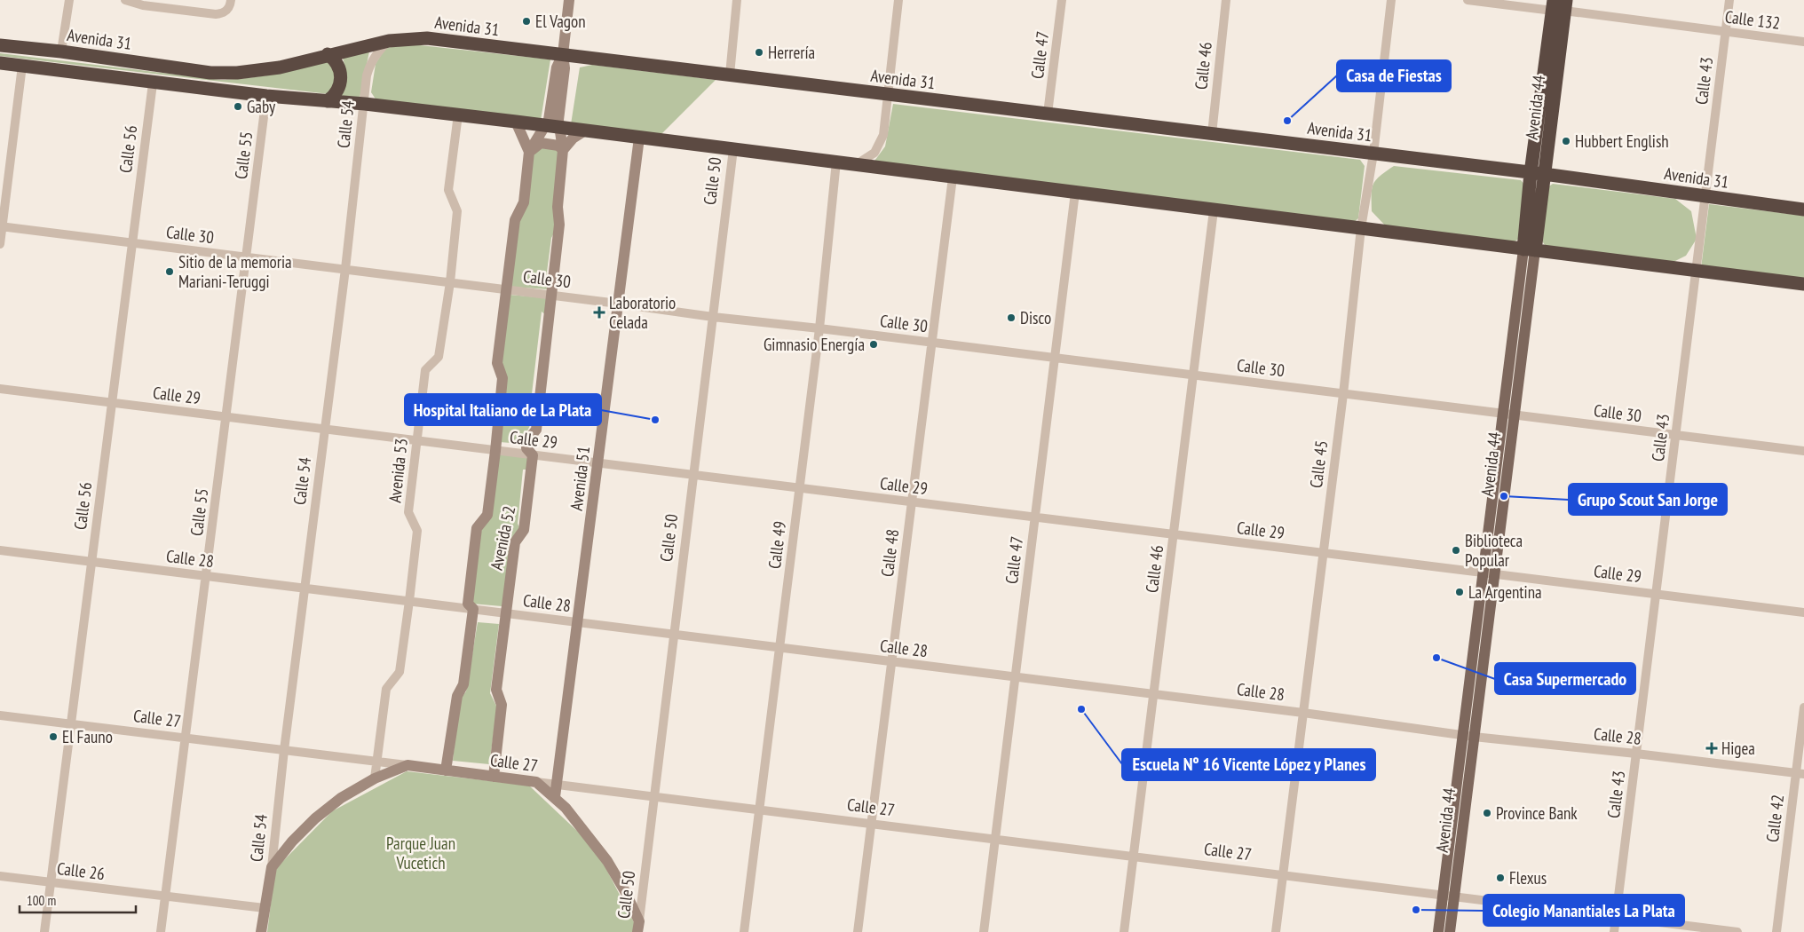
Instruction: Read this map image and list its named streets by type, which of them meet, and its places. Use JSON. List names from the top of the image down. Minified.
{"streets":{"highway":["Avenida 31","Avenida 44"],"street":["Calle 132","Calle 47","Calle 46","Calle 43","Calle 54","Calle 56","Calle 55","Calle 50","Calle 30","Calle 29","Calle 45","Avenida 53","Avenida 51","Avenida 52","Calle 49","Calle 48","Calle 28","Calle 27","Calle 42","Calle 26"]},"crossings":[["Calle 132","Calle 43"],["Calle 132","Avenida 44"],["Avenida 31","Calle 47"],["Avenida 31","Calle 46"],["Avenida 31","Calle 43"],["Avenida 31","Avenida 44"],["Avenida 31","Calle 54"],["Avenida 31","Calle 45"],["Avenida 31","Avenida 52"],["Calle 47","Calle 30"],["Calle 47","Calle 29"],["Calle 47","Calle 28"],["Calle 47","Calle 27"],["Calle 46","Calle 30"],["Calle 46","Calle 29"],["Calle 46","Calle 28"],["Calle 46","Calle 27"],["Calle 43","Calle 30"],["Calle 43","Calle 29"],["Calle 43","Calle 28"],["Calle 43","Calle 27"],["Avenida 44","Calle 30"],["Avenida 44","Calle 29"],["Avenida 44","Calle 28"],["Avenida 44","Calle 27"],["Calle 54","Calle 30"],["Calle 54","Calle 29"],["Calle 54","Calle 28"],["Calle 54","Calle 27"],["Calle 54","Calle 26"],["Calle 56","Calle 30"],["Calle 56","Calle 29"],["Calle 56","Calle 28"],["Calle 56","Calle 27"],["Calle 56","Calle 26"],["Calle 55","Calle 30"],["Calle 55","Calle 29"],["Calle 55","Calle 28"],["Calle 55","Calle 27"],["Calle 55","Calle 26"],["Calle 50","Calle 30"],["Calle 50","Calle 29"],["Calle 50","Calle 28"],["Calle 50","Calle 27"],["Calle 30","Calle 45"],["Calle 30","Avenida 53"],["Calle 30","Avenida 51"],["Calle 30","Avenida 52"],["Calle 30","Calle 49"],["Calle 30","Calle 48"],["Calle 29","Calle 45"],["Calle 29","Avenida 53"],["Calle 29","Avenida 51"],["Calle 29","Avenida 52"],["Calle 29","Calle 49"],["Calle 29","Calle 48"],["Calle 45","Calle 28"],["Calle 45","Calle 27"],["Avenida 53","Calle 28"],["Avenida 53","Calle 27"],["Avenida 51","Calle 28"],["Avenida 51","Calle 27"],["Avenida 52","Calle 28"],["Avenida 52","Calle 27"],["Calle 49","Calle 28"],["Calle 49","Calle 27"],["Calle 48","Calle 28"],["Calle 48","Calle 27"],["Calle 28","Calle 42"]],"parks":["Parque Juan Vucetich"],"places":{"other":["El Vagon","Herrería","Gaby","Casa de Fiestas","Hubbert English","Sitio de la memoria Mariani-Teruggi","Disco","Gimnasio Energía","Hospital Italiano de La Plata","Grupo Scout San Jorge","Biblioteca Popular","La Argentina","Casa Supermercado","Escuela Nº 16 Vicente López y Planes","El Fauno","Province Bank","Flexus","Colegio Manantiales La Plata"],"health":["Laboratorio Celada","Higea"]},"scale_bar":"100 m"}
